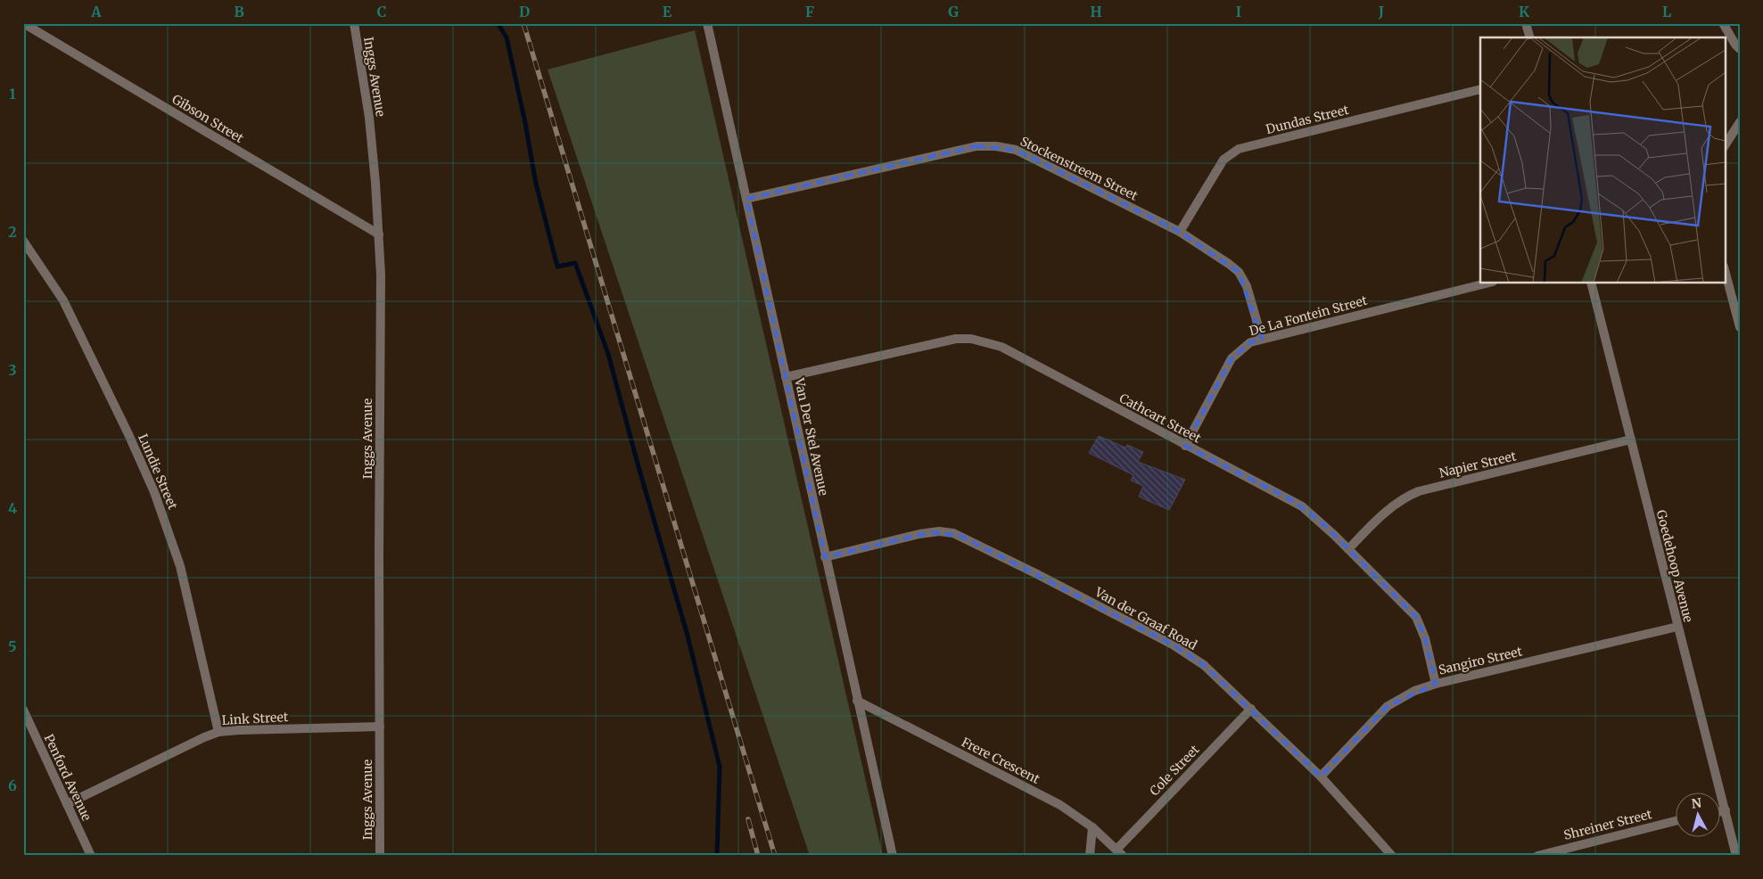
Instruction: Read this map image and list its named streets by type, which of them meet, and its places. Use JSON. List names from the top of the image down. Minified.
{"streets":{"street":["Inggs Avenue","Gibson Street","Dundas Street","Stockenstreem Street","De La Fontein Street","Cathcart Street","Van Der Stel Avenue","Napier Street","Lundie Street","Goedehoop Avenue","Van der Graaf Road","Sangiro Street","Link Street","Frere Crescent","Cole Street","Penford Avenue","Shreiner Street"]},"crossings":[["Inggs Avenue","Gibson Street"],["Inggs Avenue","Link Street"],["Dundas Street","Stockenstreem Street"],["Stockenstreem Street","De La Fontein Street"],["Stockenstreem Street","Van Der Stel Avenue"],["De La Fontein Street","Cathcart Street"],["Cathcart Street","Van Der Stel Avenue"],["Cathcart Street","Napier Street"],["Cathcart Street","Sangiro Street"],["Van Der Stel Avenue","Van der Graaf Road"],["Van Der Stel Avenue","Frere Crescent"],["Napier Street","Goedehoop Avenue"],["Lundie Street","Link Street"],["Goedehoop Avenue","Sangiro Street"],["Van der Graaf Road","Sangiro Street"],["Van der Graaf Road","Cole Street"],["Link Street","Penford Avenue"],["Frere Crescent","Cole Street"]],"north":"top","grid":{"columns":["A","B","C","D","E","F","G","H","I","J","K","L"],"rows":["1","2","3","4","5","6"]}}
